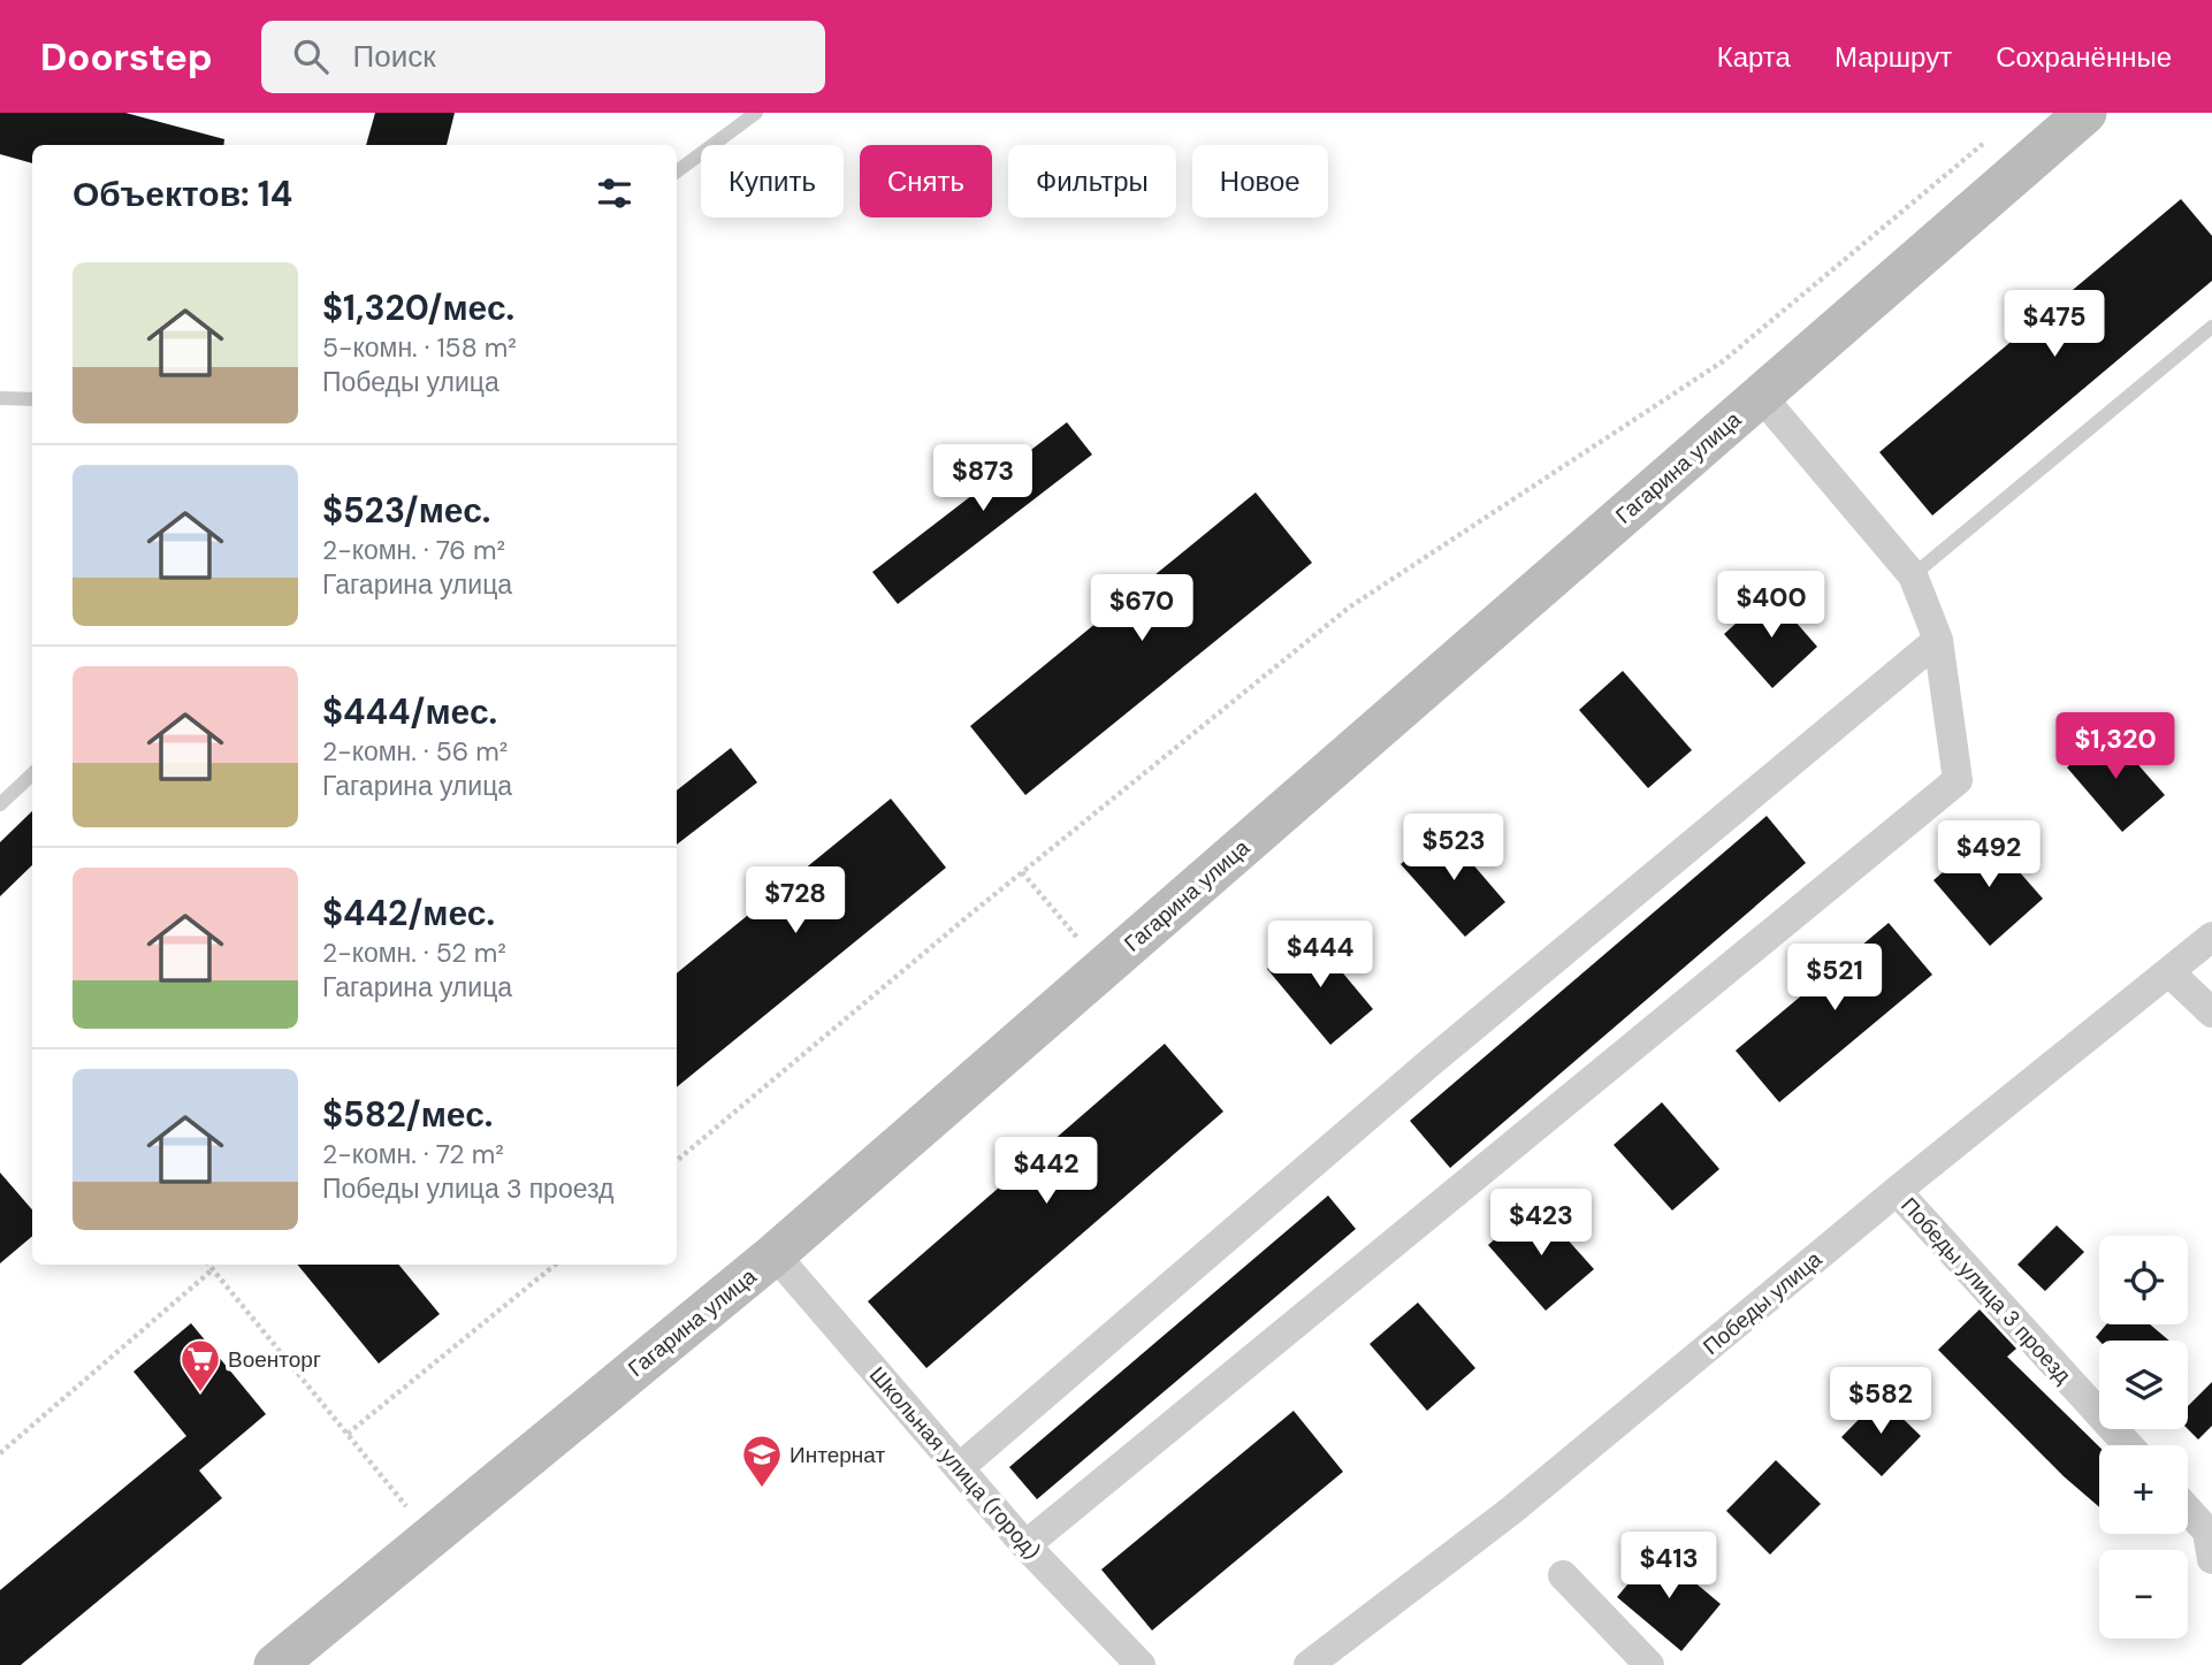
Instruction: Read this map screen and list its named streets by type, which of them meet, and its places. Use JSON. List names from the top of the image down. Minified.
{"streets":{"main road":["Гагарина улица"],"street":["Победы улица 3 проезд","Победы улица","Школьная улица (город)"]},"crossings":[["Гагарина улица","Школьная улица (город)"],["Победы улица 3 проезд","Победы улица"]],"places":{"supermarket":["Военторг"],"school or university":["Интернат"]},"page":{"header":"Doorstep","search":"Поиск","nav":["Карта","Маршрут","Сохранённые"],"chip":["Купить","Снять","Фильтры","Новое"],"heading":"Объектов: 14","list":[{"name":"$1,320/мес.","note":"5-комн. · 158 m² · Победы улица"},{"name":"$523/мес.","note":"2-комн. · 76 m² · Гагарина улица"},{"name":"$444/мес.","note":"2-комн. · 56 m² · Гагарина улица"},{"name":"$442/мес.","note":"2-комн. · 52 m² · Гагарина улица"},{"name":"$582/мес.","note":"2-комн. · 72 m² · Победы улица 3 проезд"}],"price":["$475","$873","$400","$670","$1,320","$523","$492","$728","$444","$521","$442","$423","$582","$413"],"map_buttons":["+","−"]}}
